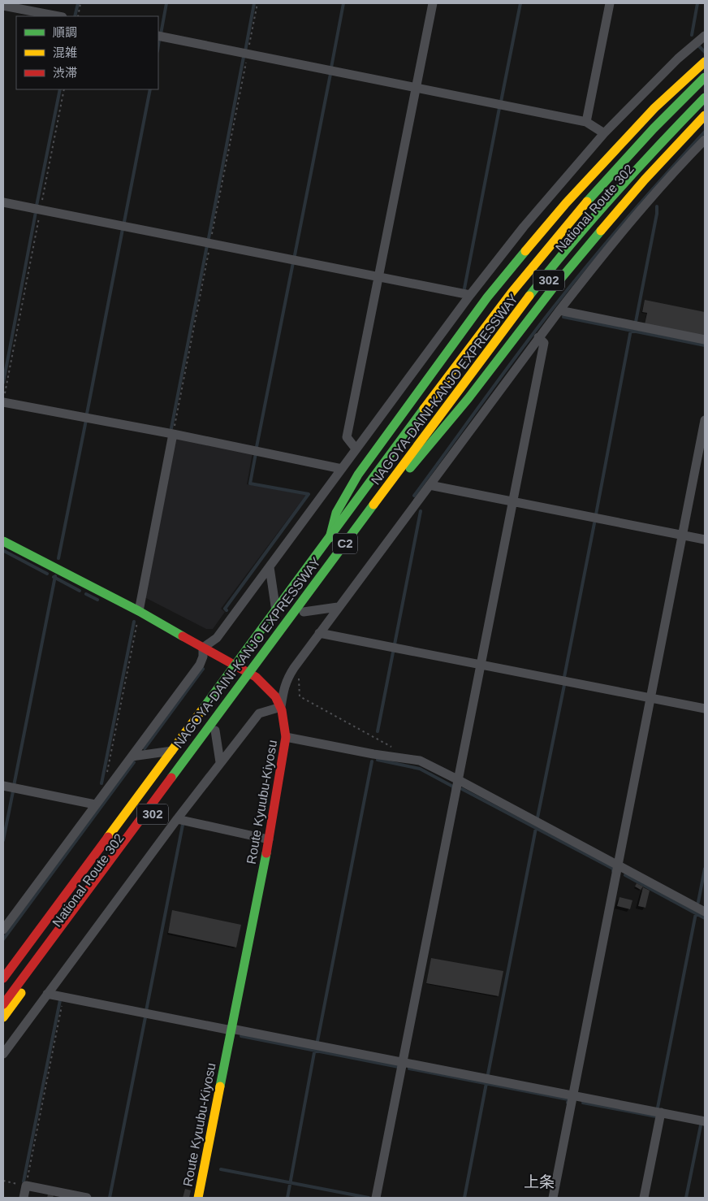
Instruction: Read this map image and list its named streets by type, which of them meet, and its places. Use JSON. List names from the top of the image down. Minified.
{"streets":{"main road":["National Route 302","302","NAGOYA-DAINI-KANJO EXPRESSWAY","C2","Route Kyuubu-Kiyosu"]},"crossings":[["National Route 302","Route Kyuubu-Kiyosu"]],"districts":["上条"],"legend":["順調","混雑","渋滞"]}
